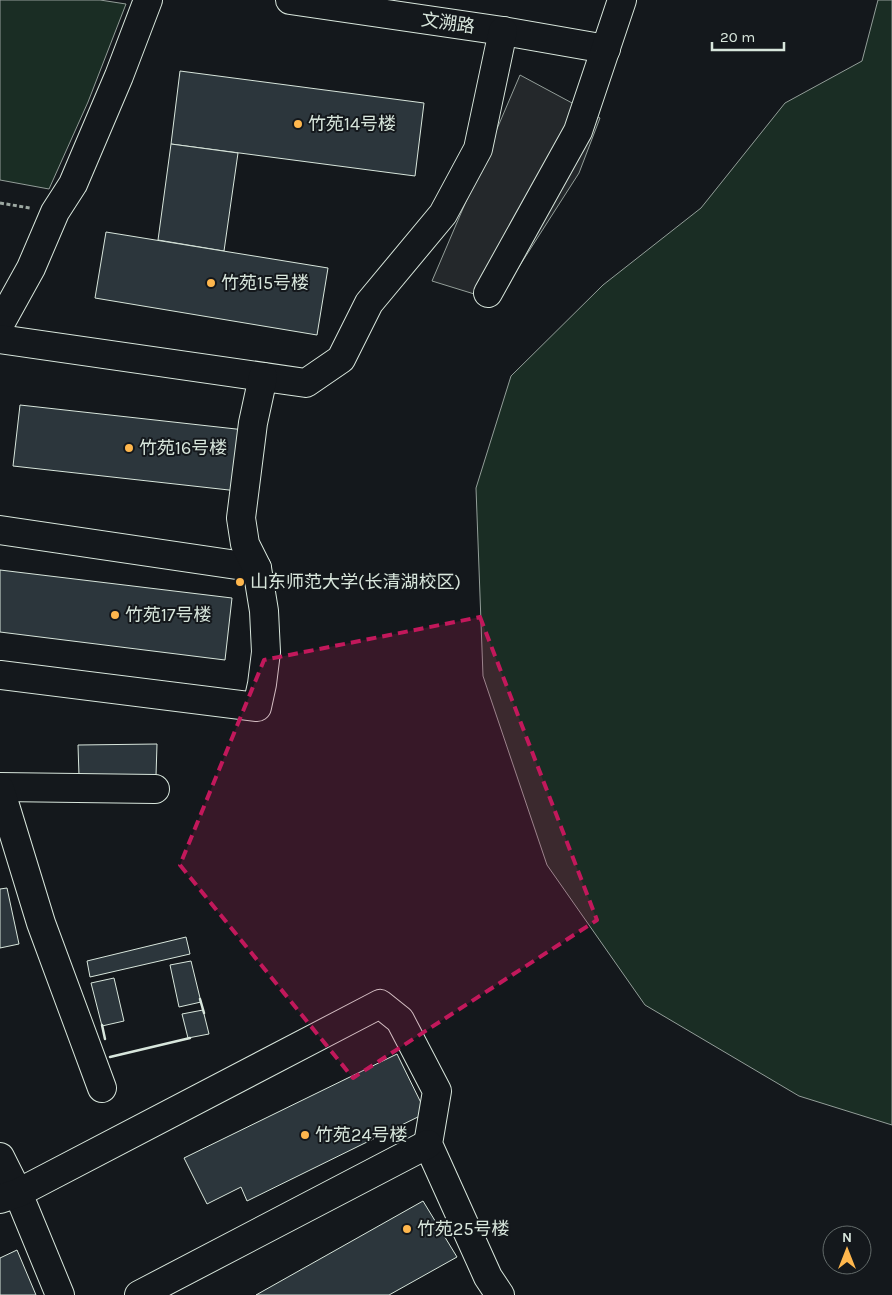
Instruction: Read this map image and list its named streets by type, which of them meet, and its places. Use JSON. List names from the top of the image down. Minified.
{"streets":{"street":["文溯路"]},"places":["竹苑14号楼","竹苑15号楼","竹苑16号楼","山东师范大学(长清湖校区)","竹苑17号楼","竹苑24号楼","竹苑25号楼"],"scale_bar":"20 m","north":"top"}
